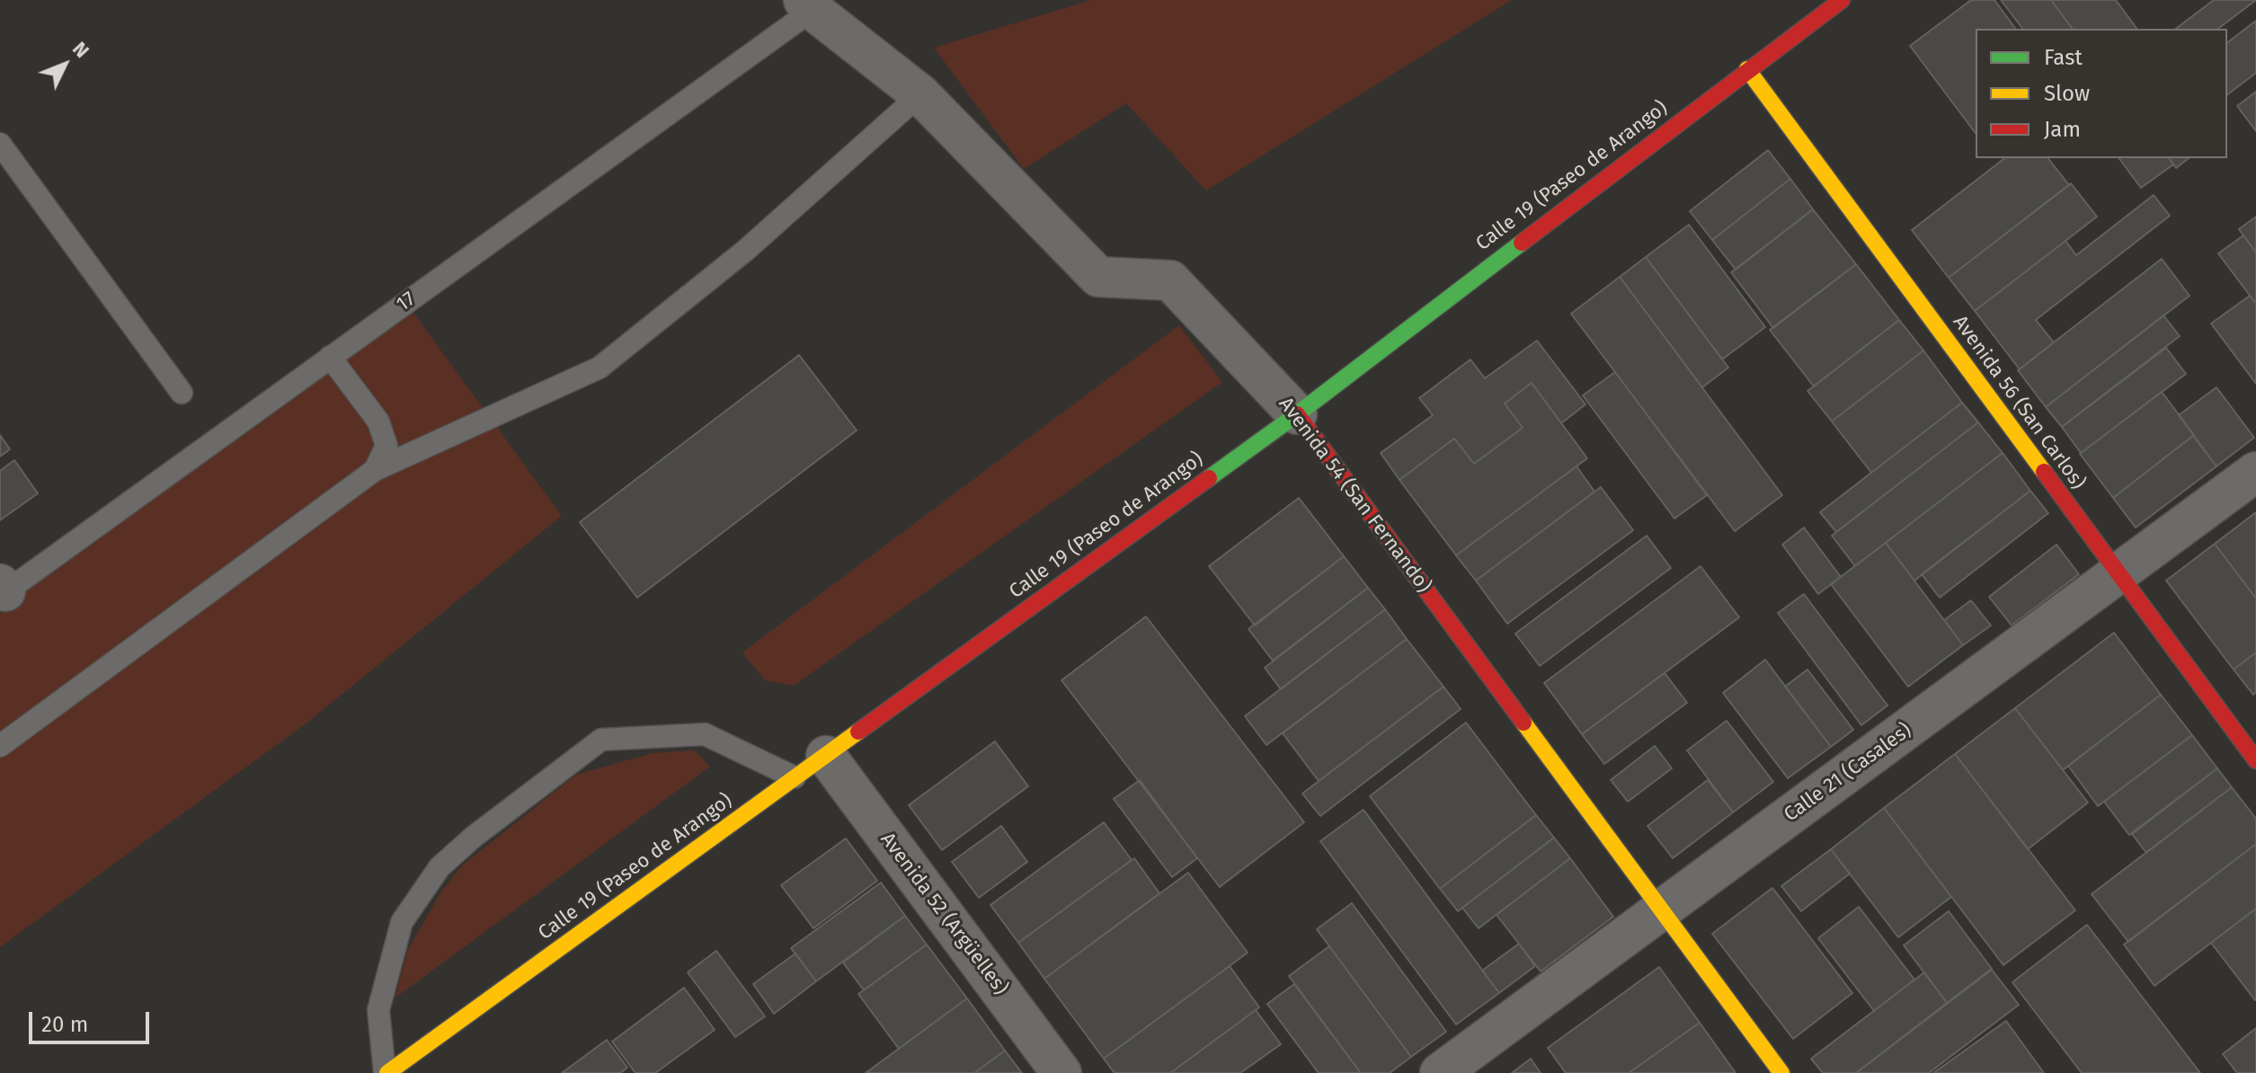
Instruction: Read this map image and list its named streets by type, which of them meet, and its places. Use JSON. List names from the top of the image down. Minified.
{"streets":{"main road":["Calle 19 (Paseo de Arango)","Avenida 56 (San Carlos)","Avenida 54 (San Fernando)"],"street":["Calle 21 (Casales)","Avenida 52 (Argüelles)"],"lane":["17"]},"crossings":[["Calle 19 (Paseo de Arango)","Avenida 56 (San Carlos)"],["Calle 19 (Paseo de Arango)","Avenida 54 (San Fernando)"],["Calle 19 (Paseo de Arango)","Avenida 52 (Argüelles)"],["17","Avenida 54 (San Fernando)"],["Avenida 56 (San Carlos)","Calle 21 (Casales)"],["Avenida 54 (San Fernando)","Calle 21 (Casales)"]],"legend":["Fast","Slow","Jam"],"scale_bar":"20 m","north":"top right"}
